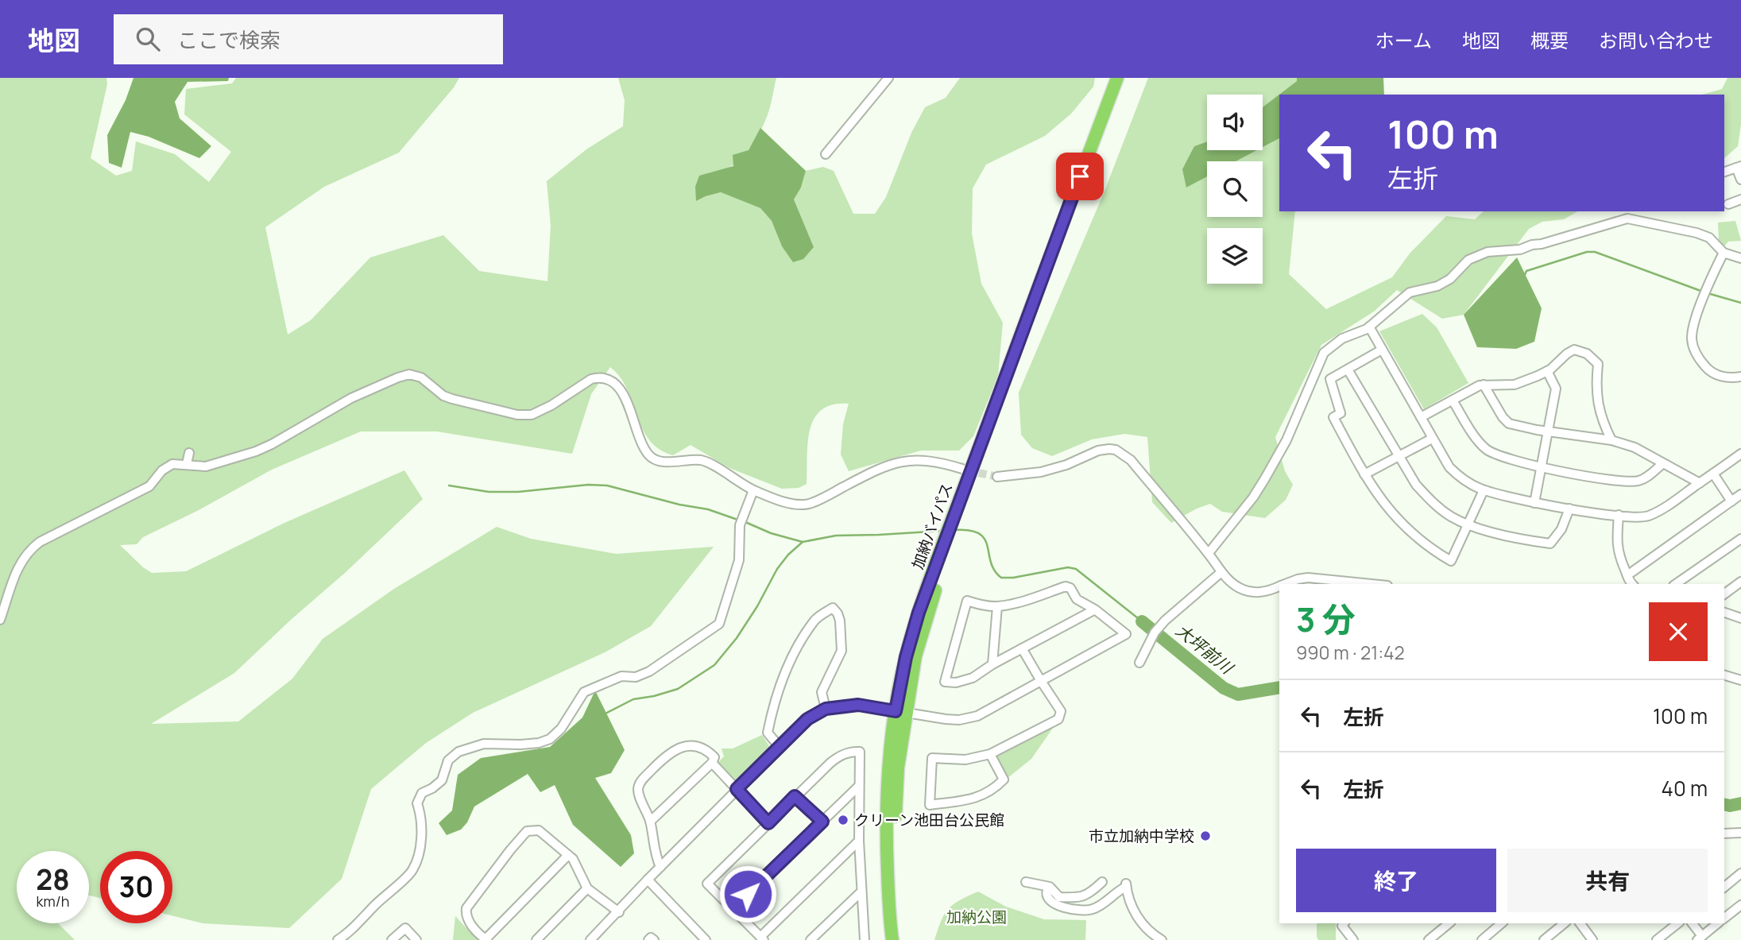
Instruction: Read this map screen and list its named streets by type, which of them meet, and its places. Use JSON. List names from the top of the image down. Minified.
{"streets":{"highway":["加納バイパス"]},"water":["大坪前川"],"parks":["加納公園"],"places":["クリーン池田台公民館","市立加納中学校"],"page":{"header":"地図","search":"ここで検索","nav":["ホーム","地図","概要","お問い合わせ"],"turn":["100 m","左折"],"heading":["3 分","990 m · 21:42"],"list":[{"name":"左折","value":"100 m"},{"name":"左折","value":"40 m"}],"buttons":["終了","共有"],"speed":"28 km/h","limit":"30"}}
